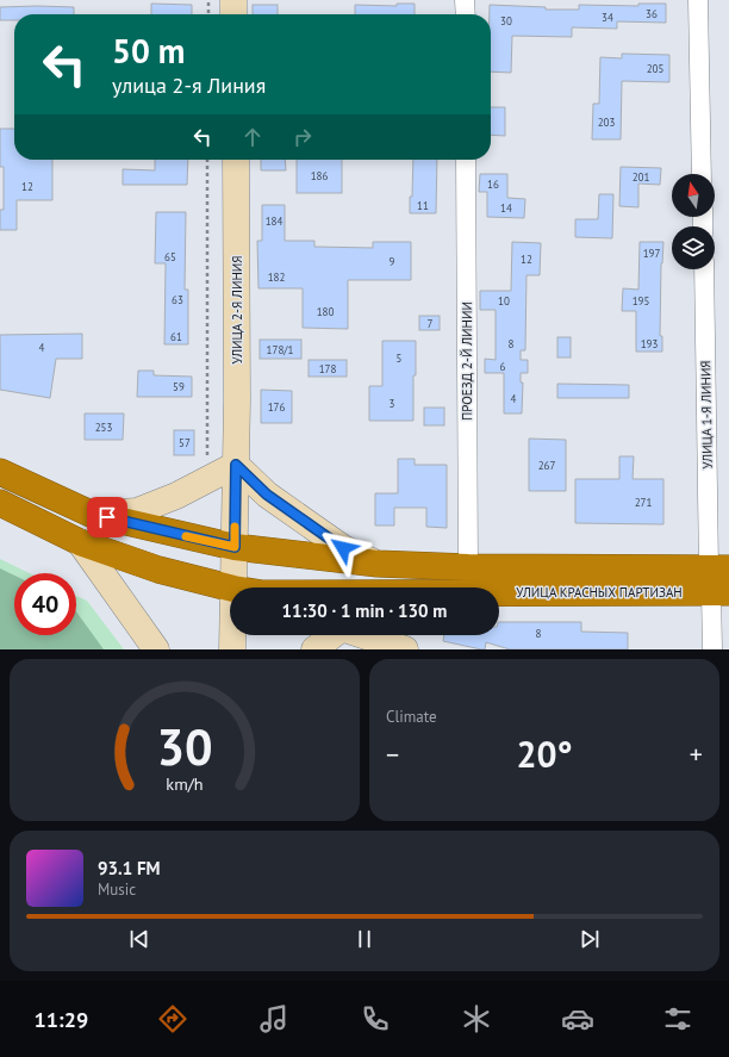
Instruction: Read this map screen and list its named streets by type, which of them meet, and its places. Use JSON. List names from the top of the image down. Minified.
{"streets":{"highway":["УЛИЦА КРАСНЫХ ПАРТИЗАН"],"street":["УЛИЦА 2-Я ЛИНИЯ","ПРОЕЗД 2-Й ЛИНИИ","УЛИЦА 1-Я ЛИНИЯ"]},"crossings":[["УЛИЦА 2-Я ЛИНИЯ","УЛИЦА КРАСНЫХ ПАРТИЗАН"],["ПРОЕЗД 2-Й ЛИНИИ","УЛИЦА КРАСНЫХ ПАРТИЗАН"],["УЛИЦА 1-Я ЛИНИЯ","УЛИЦА КРАСНЫХ ПАРТИЗАН"]],"house_numbers":["36","34","30","205","203","186","201","16","12","11","14","184","197","65","12","9","182","63","10","195","180","7","61","8","193","4","178/1","5","6","178","59","4","3","176","253","57","267","271","8"],"north":"top","page":{"turn":["50 m","улица 2-я Линия"],"limit":"40","trip":"11:30 · 1 min · 130 m","tile":"Climate","heat":["−","20°","+"],"song":["93.1 FM","Music"],"tabs":"11:29","gauge":["30","km/h"]}}
